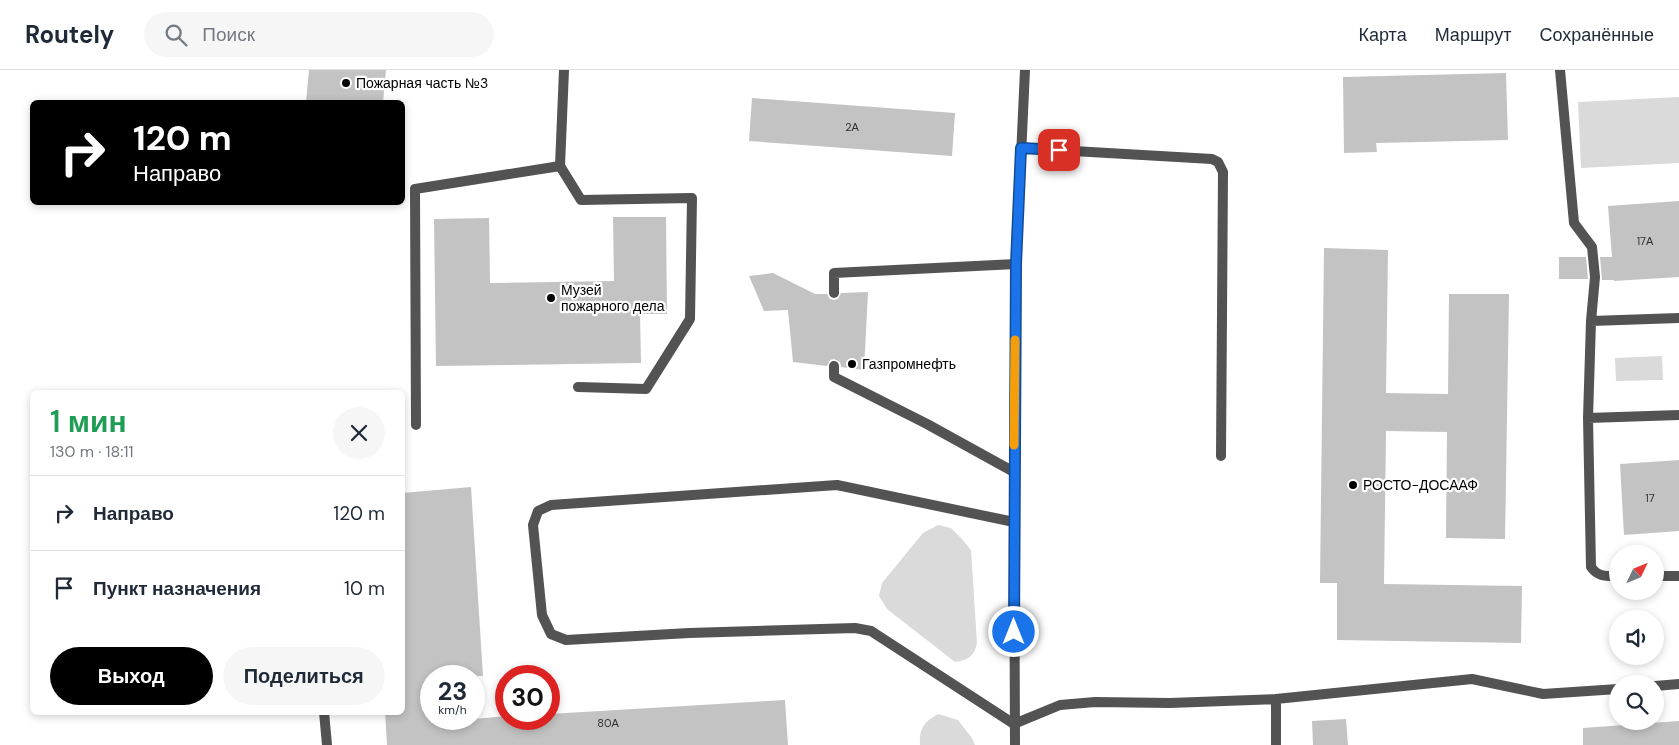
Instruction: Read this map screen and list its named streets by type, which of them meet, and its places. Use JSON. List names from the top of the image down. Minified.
{"places":["Пожарная часть №3","Музей пожарного дела","Газпромнефть","РОСТО-ДОСААФ"],"house_numbers":["2А","17А","17","80А"],"north":"top right","page":{"header":"Routely","search":"Поиск","nav":["Карта","Маршрут","Сохранённые"],"turn":["120 m","Направо"],"heading":["1 мин","130 m · 18:11"],"list":[{"name":"Направо","value":"120 m"},{"name":"Пункт назначения","value":"10 m"}],"buttons":["Выход","Поделиться"],"speed":"23 km/h","limit":"30"}}
